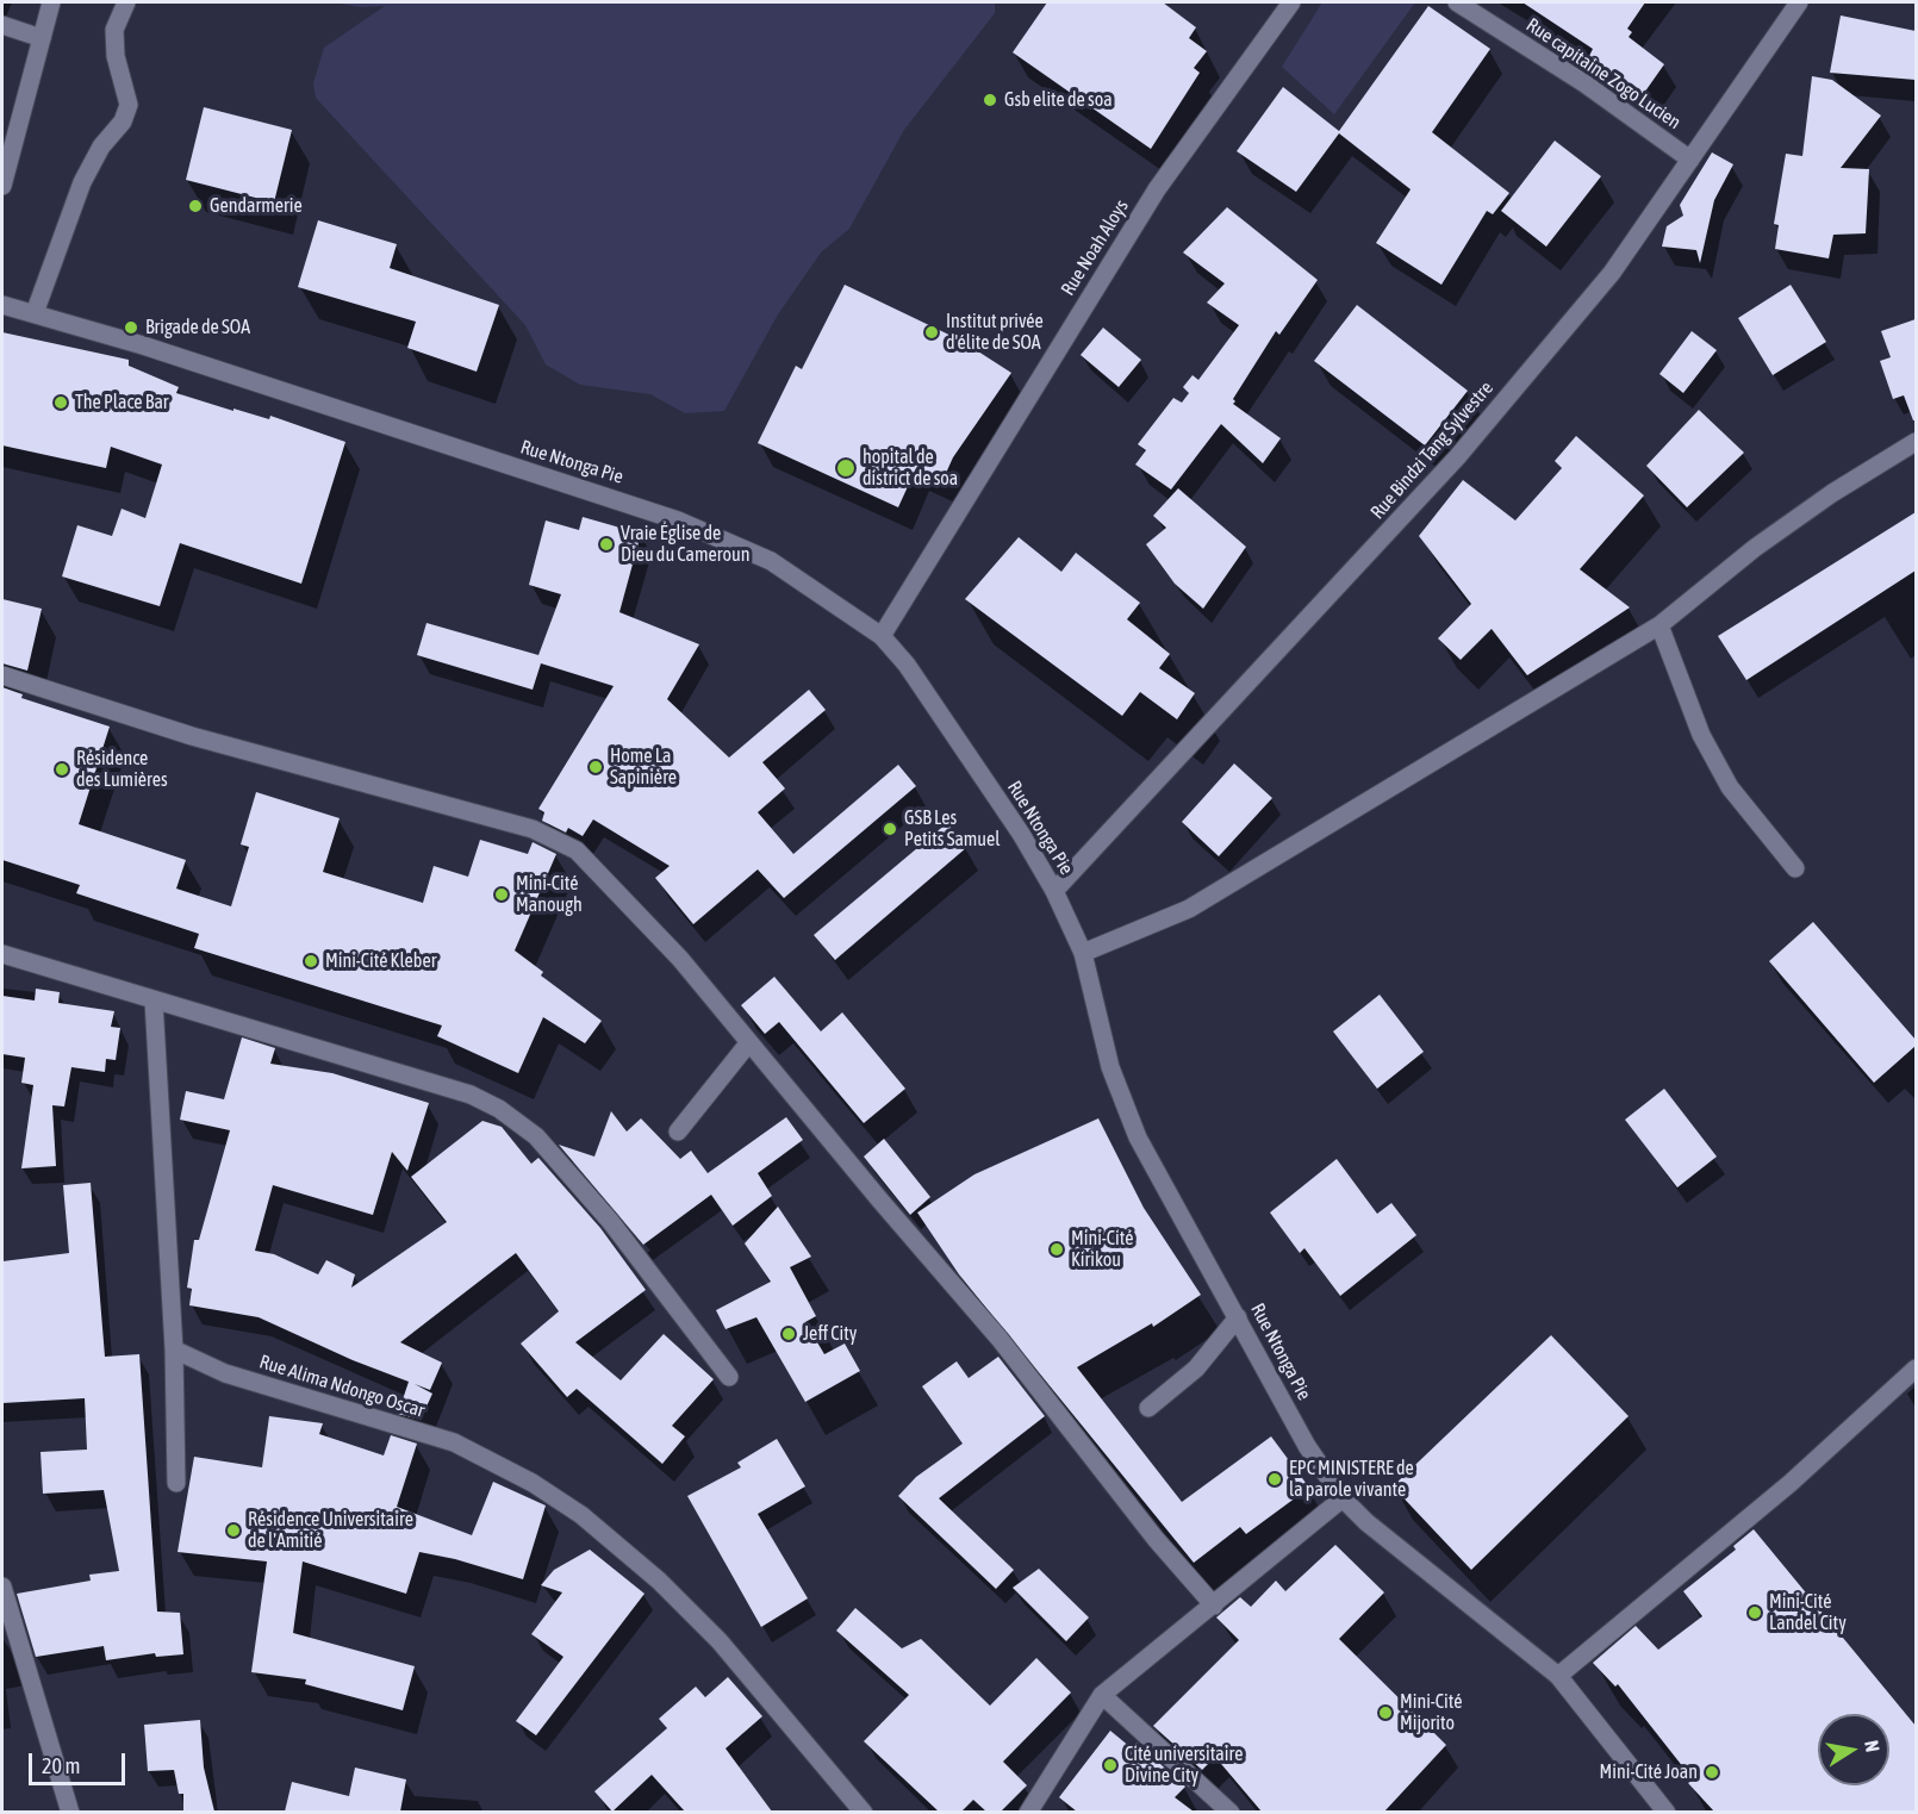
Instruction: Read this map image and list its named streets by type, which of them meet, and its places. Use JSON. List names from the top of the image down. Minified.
{"streets":{"street":["Rue capitaine Zogo Lucien","Rue Noah Aloys","Rue Bindzi Tang Sylvestre","Rue Ntonga Pie","Rue Alima Ndongo Oscar"]},"crossings":[["Rue capitaine Zogo Lucien","Rue Bindzi Tang Sylvestre"],["Rue Noah Aloys","Rue Ntonga Pie"],["Rue Bindzi Tang Sylvestre","Rue Ntonga Pie"]],"places":["Gsb elite de soa","Gendarmerie","Brigade de SOA","Institut privée d'élite de SOA","The Place Bar","hopital de district de soa","Vraie Église de Dieu du Cameroun","Home La Sapinière","Résidence des Lumières","GSB Les Petits Samuel","Mini-Cité Manough","Mini-Cité Kleber","Mini-Cité Kirikou","Jeff City","EPC MINISTERE de la parole vivante","Résidence Universitaire de l'Amitié","Mini-Cité Landel City","Mini-Cité Mijorito","Cité universitaire Divine City","Mini-Cité Joan"],"scale_bar":"20 m","north":"right"}
